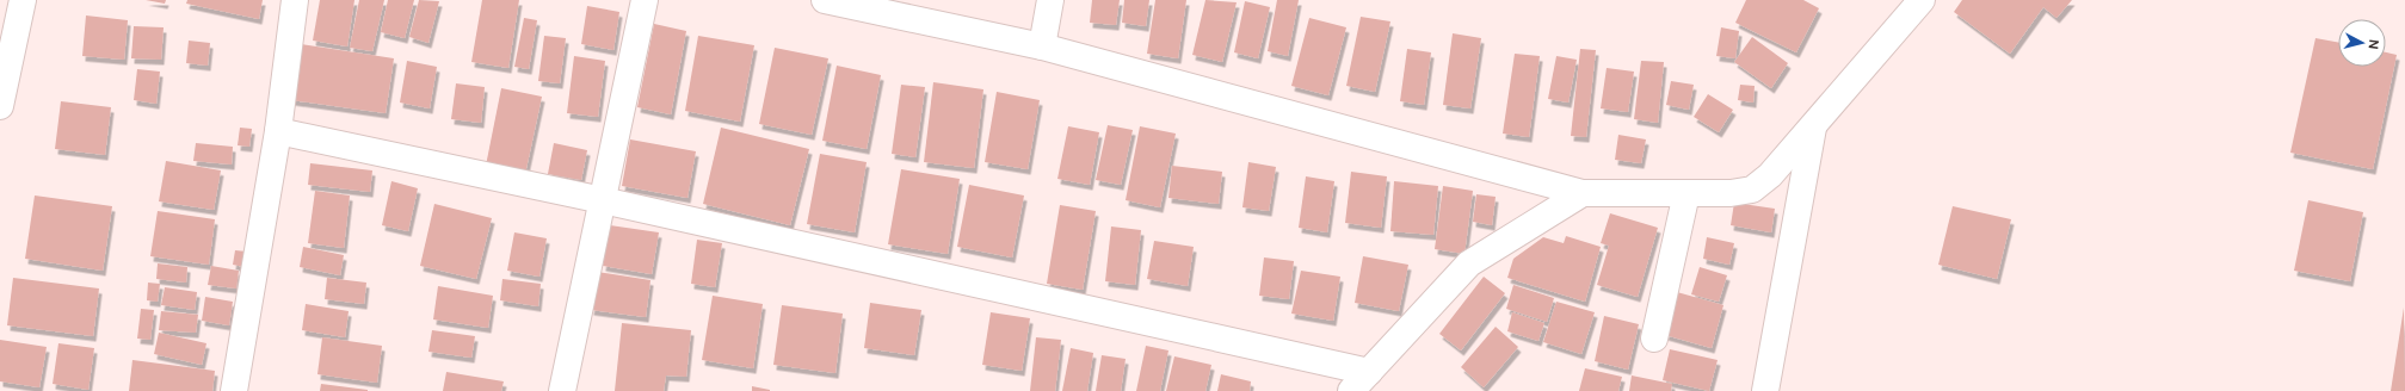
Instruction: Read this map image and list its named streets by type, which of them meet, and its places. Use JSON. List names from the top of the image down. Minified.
{"north":"right"}
